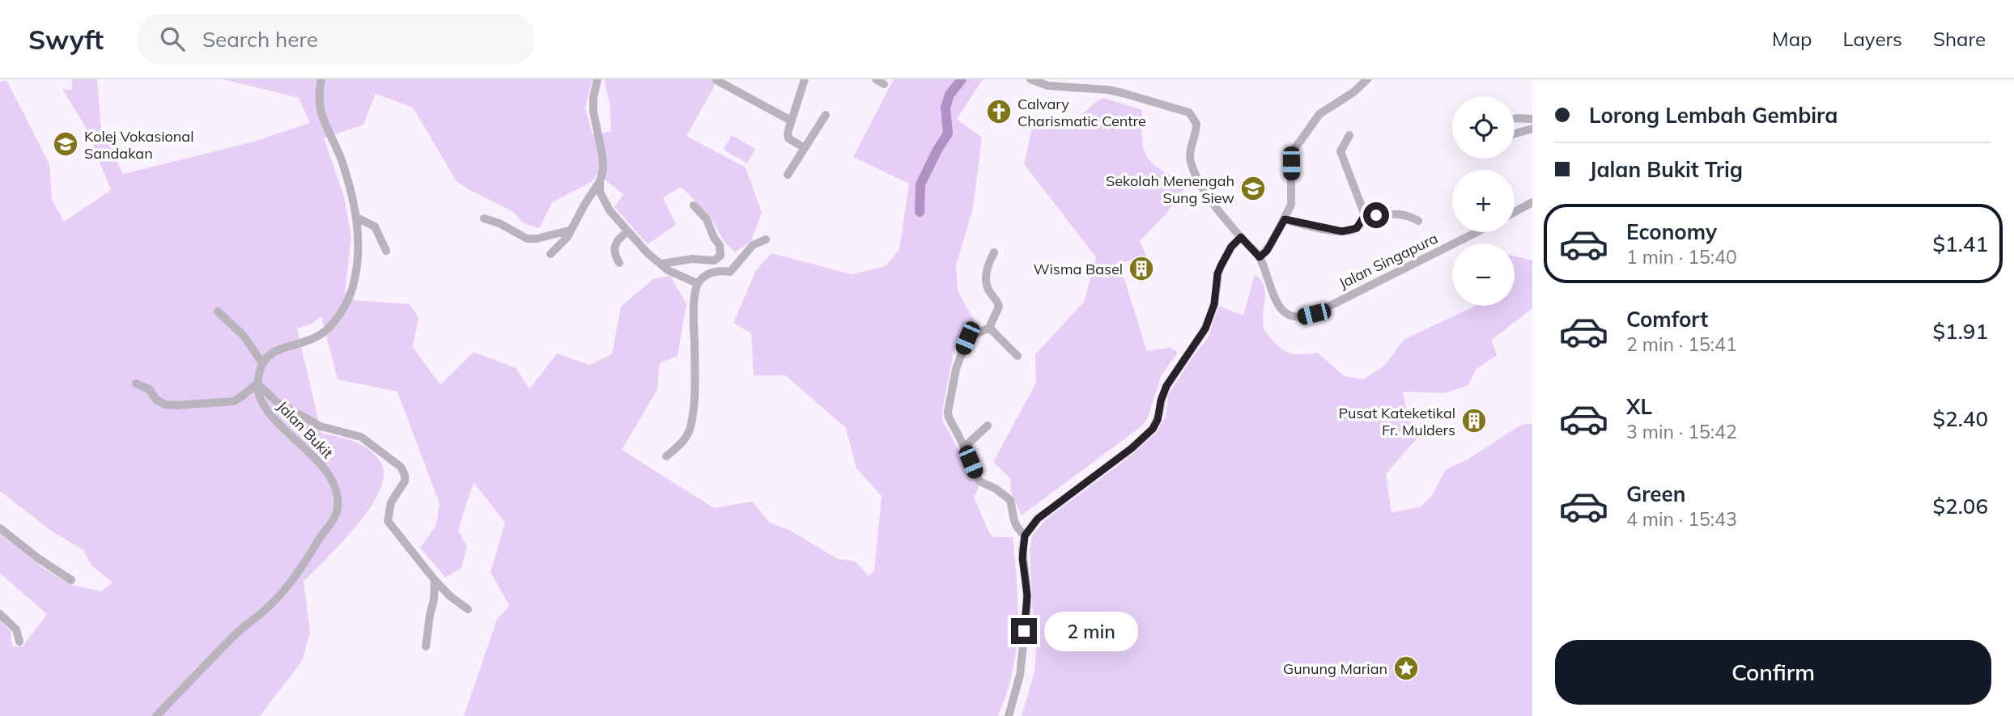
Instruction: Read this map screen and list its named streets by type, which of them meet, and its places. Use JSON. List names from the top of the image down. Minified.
{"streets":{"street":["Jalan Singapura","Jalan Bukit"]},"places":{"church":["Calvary Charismatic Centre"],"school or university":["Kolej Vokasional Sandakan","Sekolah Menengah Sung Siew"],"building":["Wisma Basel","Pusat Kateketikal Fr. Mulders"],"place":["Gunung Marian"]},"page":{"header":"Swyft","search":"Search here","nav":["Map","Layers","Share"],"banner":["Lorong Lembah Gembira","Jalan Bukit Trig"],"map_buttons":["+","−"],"list":[{"name":"Economy","note":"1 min · 15:40","value":"$1.41"},{"name":"Comfort","note":"2 min · 15:41","value":"$1.91"},{"name":"XL","note":"3 min · 15:42","value":"$2.40"},{"name":"Green","note":"4 min · 15:43","value":"$2.06"}],"bubble":"2 min","buttons":"Confirm"}}
